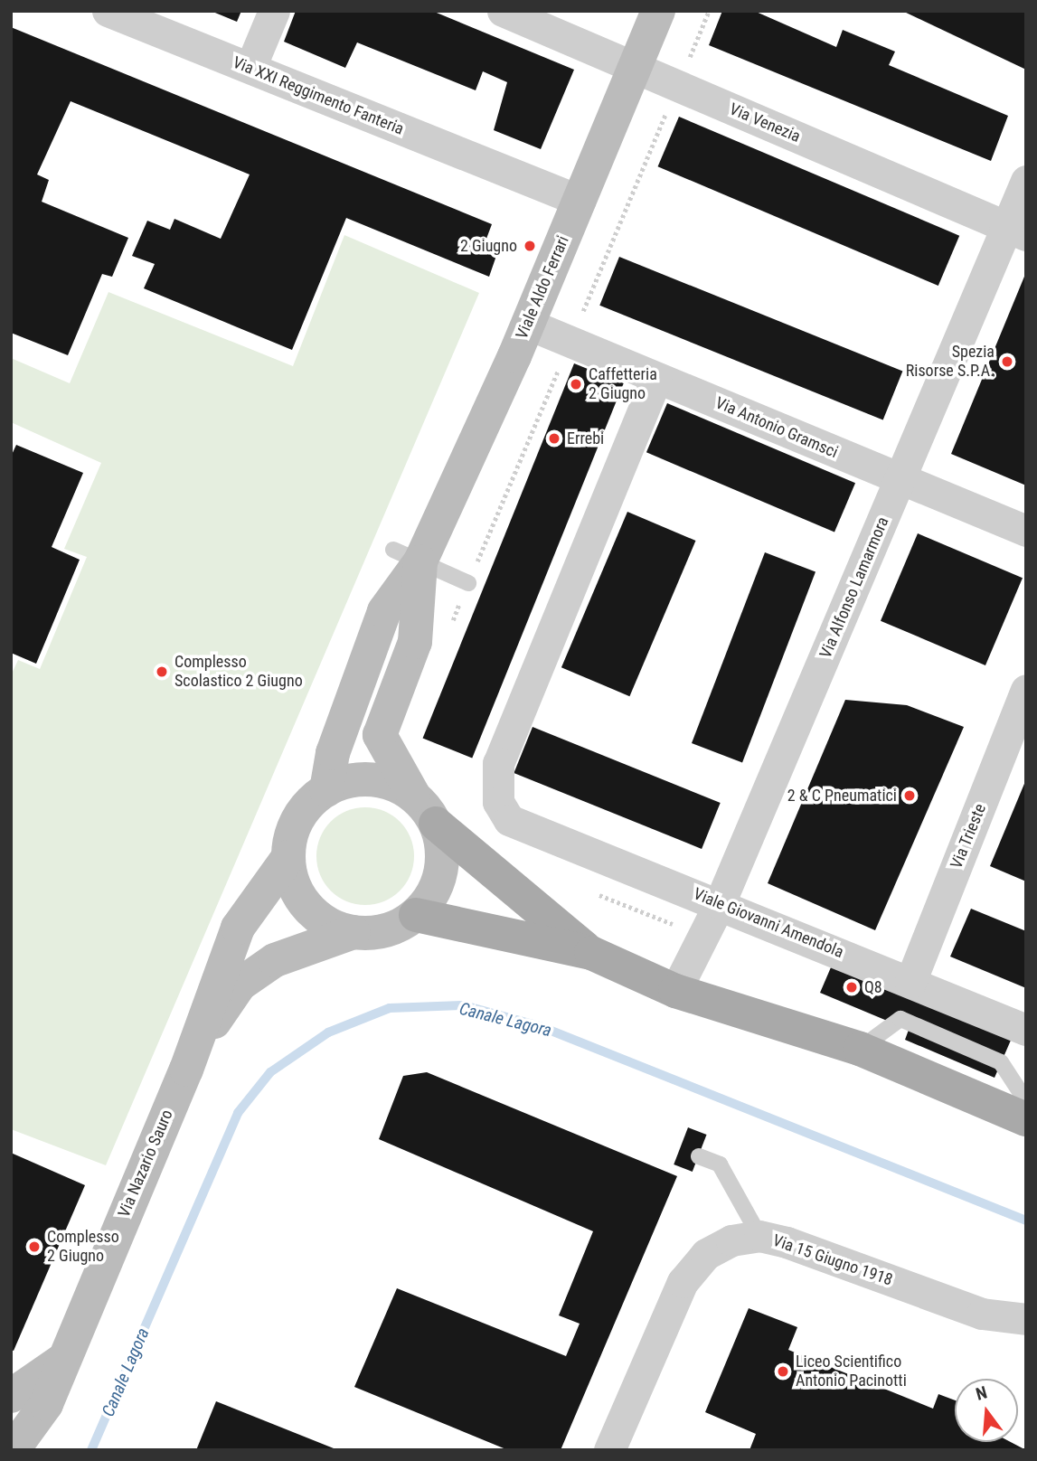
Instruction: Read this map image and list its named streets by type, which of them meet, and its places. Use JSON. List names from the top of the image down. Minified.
{"streets":{"main road":["Viale Aldo Ferrari","Via Nazario Sauro"],"street":["Via XXI Reggimento Fanteria","Via Venezia","Via Antonio Gramsci","Via Alfonso Lamarmora","Via Trieste","Viale Giovanni Amendola","Via 15 Giugno 1918"]},"crossings":[["Via XXI Reggimento Fanteria","Viale Aldo Ferrari"],["Via Venezia","Viale Aldo Ferrari"],["Via Venezia","Via Alfonso Lamarmora"],["Viale Aldo Ferrari","Via Antonio Gramsci"],["Viale Aldo Ferrari","Via Nazario Sauro"],["Via Antonio Gramsci","Via Alfonso Lamarmora"],["Via Antonio Gramsci","Viale Giovanni Amendola"],["Via Alfonso Lamarmora","Viale Giovanni Amendola"],["Via Trieste","Viale Giovanni Amendola"]],"water":["Canale Lagora"],"places":["2 Giugno","Spezia Risorse S.P.A.","Caffetteria 2 Giugno","Errebi","Complesso Scolastico 2 Giugno","2 & C Pneumatici","Q8","Complesso 2 Giugno","Liceo Scientifico Antonio Pacinotti"],"north":"top"}
